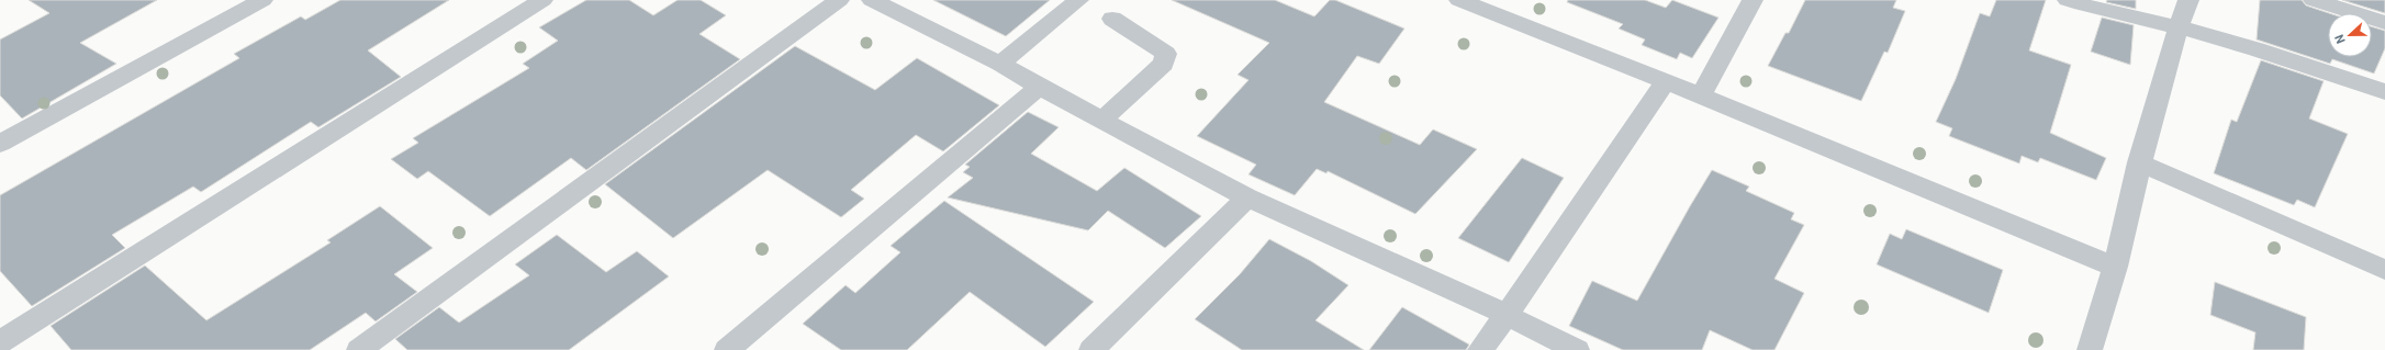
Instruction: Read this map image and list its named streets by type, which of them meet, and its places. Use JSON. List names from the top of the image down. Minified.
{"north":"left"}
